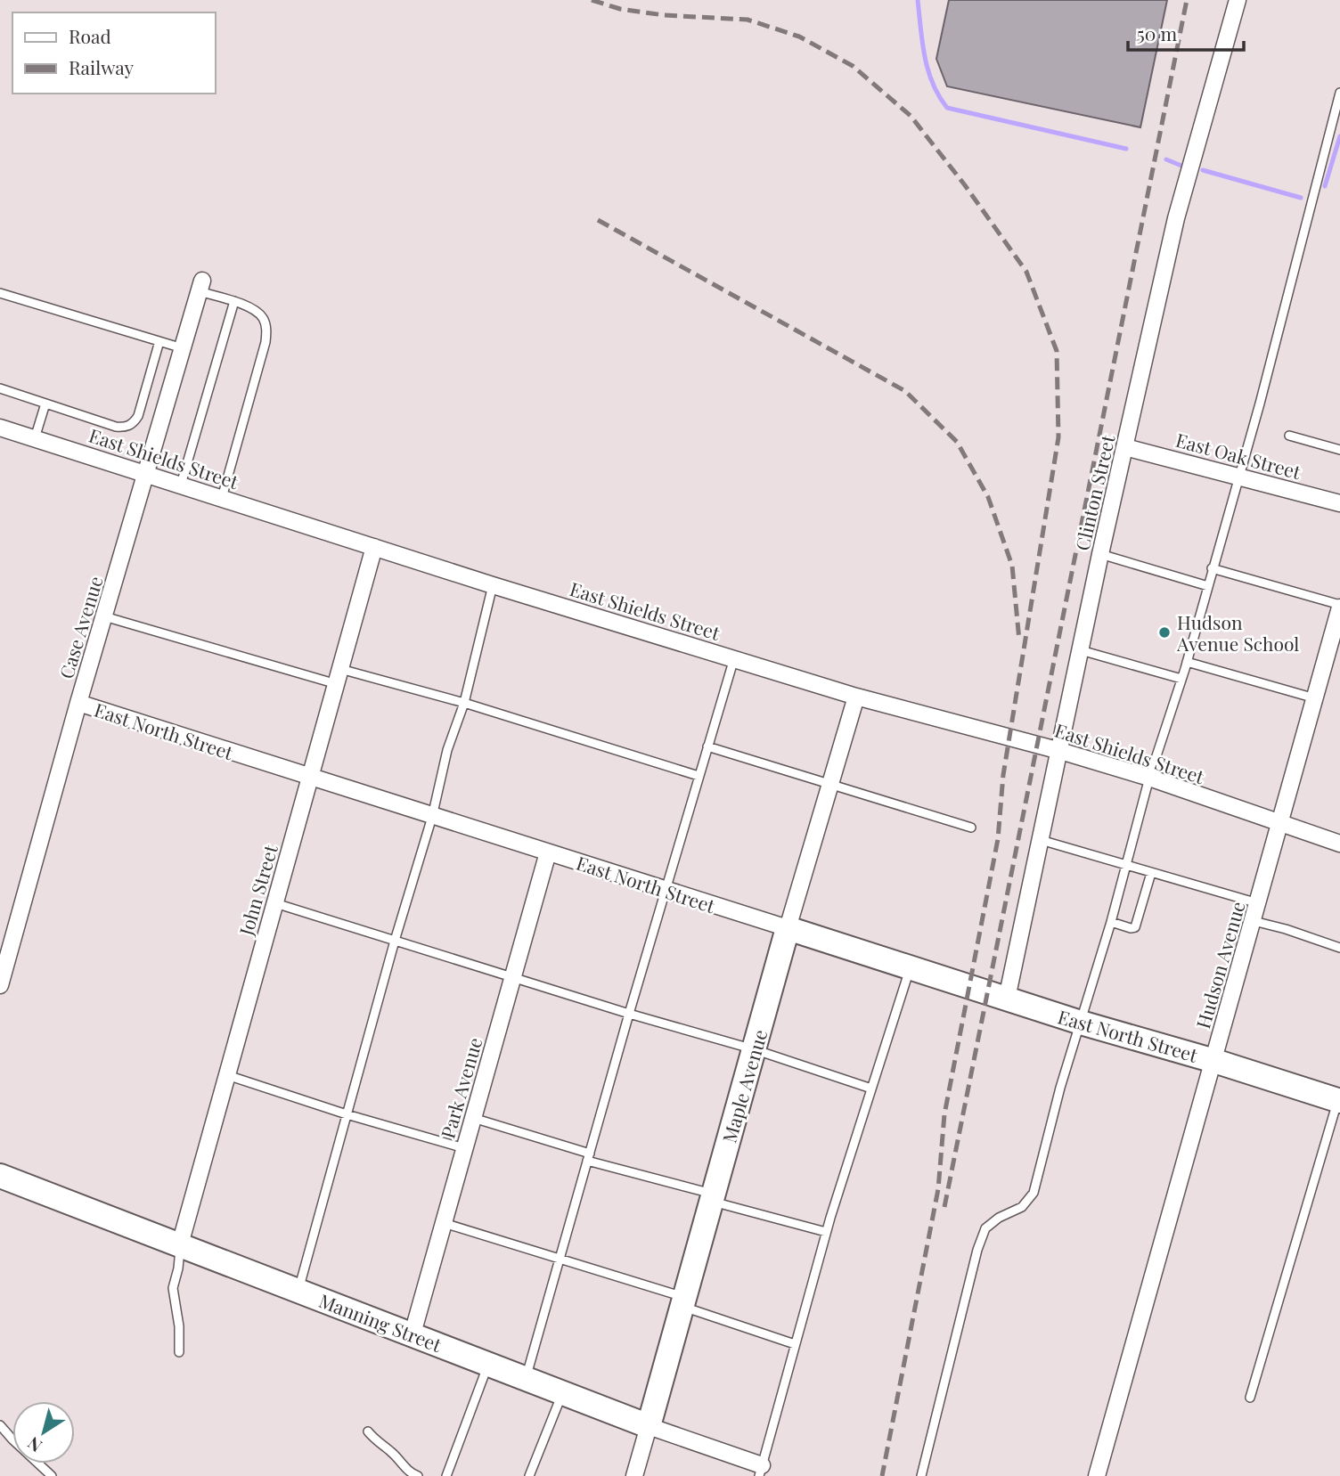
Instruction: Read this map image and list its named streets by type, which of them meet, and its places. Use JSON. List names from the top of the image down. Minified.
{"streets":{"street":["East Oak Street","East Shields Street","Clinton Street","Case Avenue","East North Street","John Street","Hudson Avenue","Maple Avenue","Park Avenue","Manning Street"]},"crossings":[["East Oak Street","Clinton Street"],["East Shields Street","Clinton Street"],["East Shields Street","Case Avenue"],["East Shields Street","John Street"],["East Shields Street","Hudson Avenue"],["East Shields Street","Maple Avenue"],["Clinton Street","East North Street"],["Case Avenue","East North Street"],["East North Street","John Street"],["East North Street","Hudson Avenue"],["East North Street","Maple Avenue"],["East North Street","Park Avenue"],["John Street","Manning Street"],["Maple Avenue","Manning Street"],["Park Avenue","Manning Street"]],"places":["Hudson Avenue School"],"legend":["Road","Railway"],"scale_bar":"50 m","north":"bottom left"}
